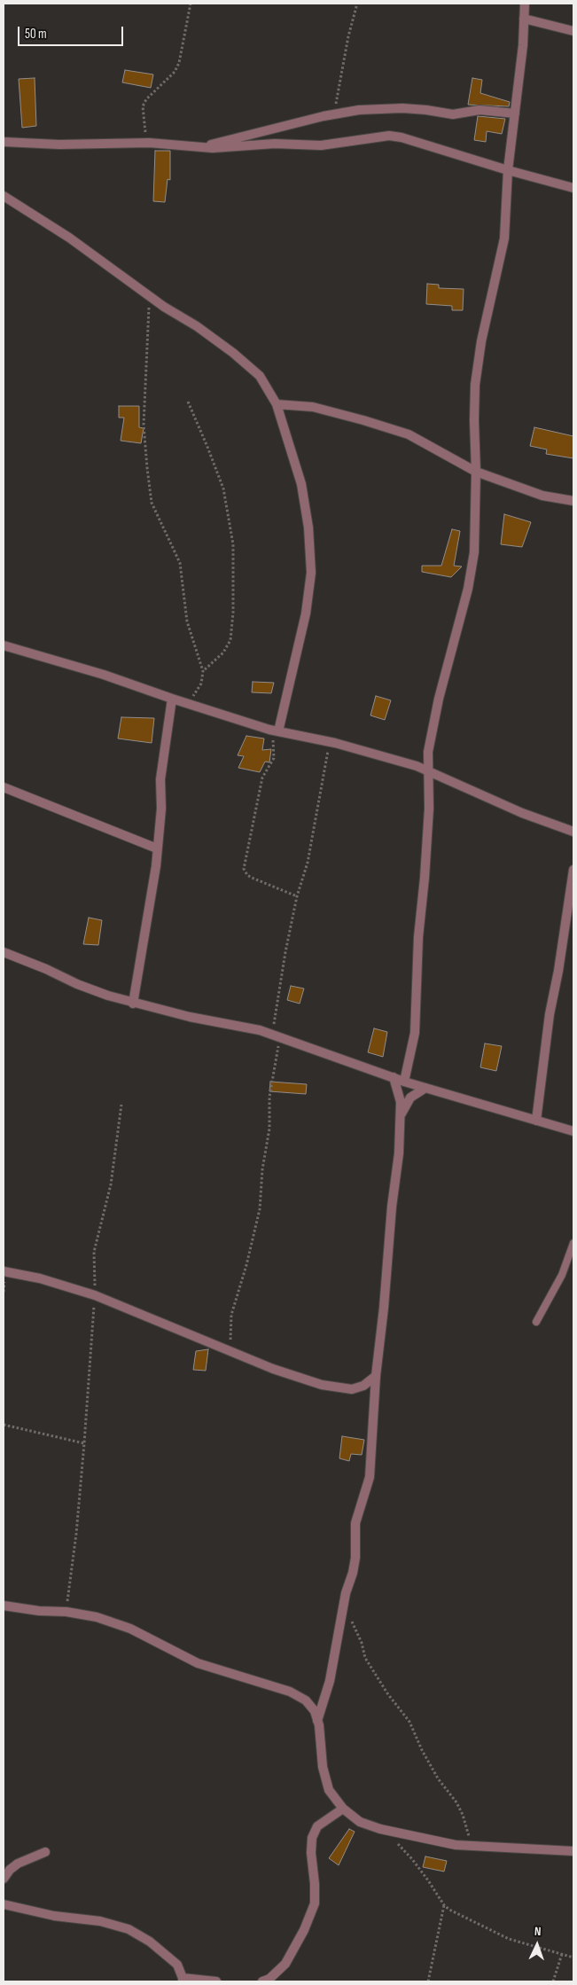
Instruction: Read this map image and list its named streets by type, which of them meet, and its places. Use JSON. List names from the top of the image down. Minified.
{"scale_bar":"50 m","north":"top"}
